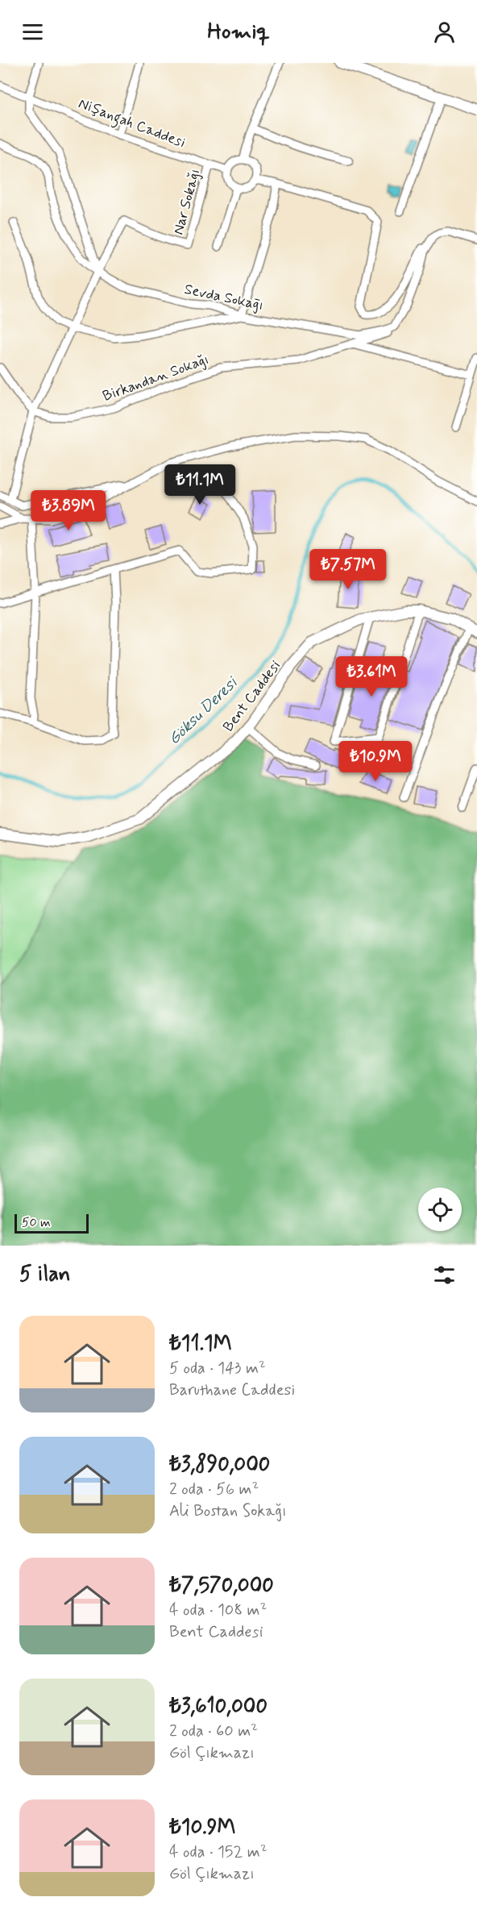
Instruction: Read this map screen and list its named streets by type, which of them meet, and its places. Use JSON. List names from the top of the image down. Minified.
{"streets":{"street":["Nişangah Caddesi","Nar Sokağı","Sevda Sokaḡı","Birkandan Sokağı","Bent Caddesi"]},"crossings":[["Nişangah Caddesi","Nar Sokağı"],["Nar Sokağı","Sevda Sokaḡı"],["Sevda Sokaḡı","Birkandan Sokağı"]],"water":["Göksu Deresi"],"scale_bar":"50 m","page":{"header":"Homiq","price":["₺11.1M","₺3.89M","₺7.57M","₺3.61M","₺10.9M"],"scale":"50 m","heading":"5 ilan","list":[{"name":"₺11.1M","note":"5 oda · 143 m² · Baruthane Caddesi"},{"name":"₺3,890,000","note":"2 oda · 56 m² · Ali Bostan Sokağı"},{"name":"₺7,570,000","note":"4 oda · 108 m² · Bent Caddesi"},{"name":"₺3,610,000","note":"2 oda · 60 m² · Göl Çıkmazı"},{"name":"₺10.9M","note":"4 oda · 152 m² · Göl Çıkmazı"}]}}
